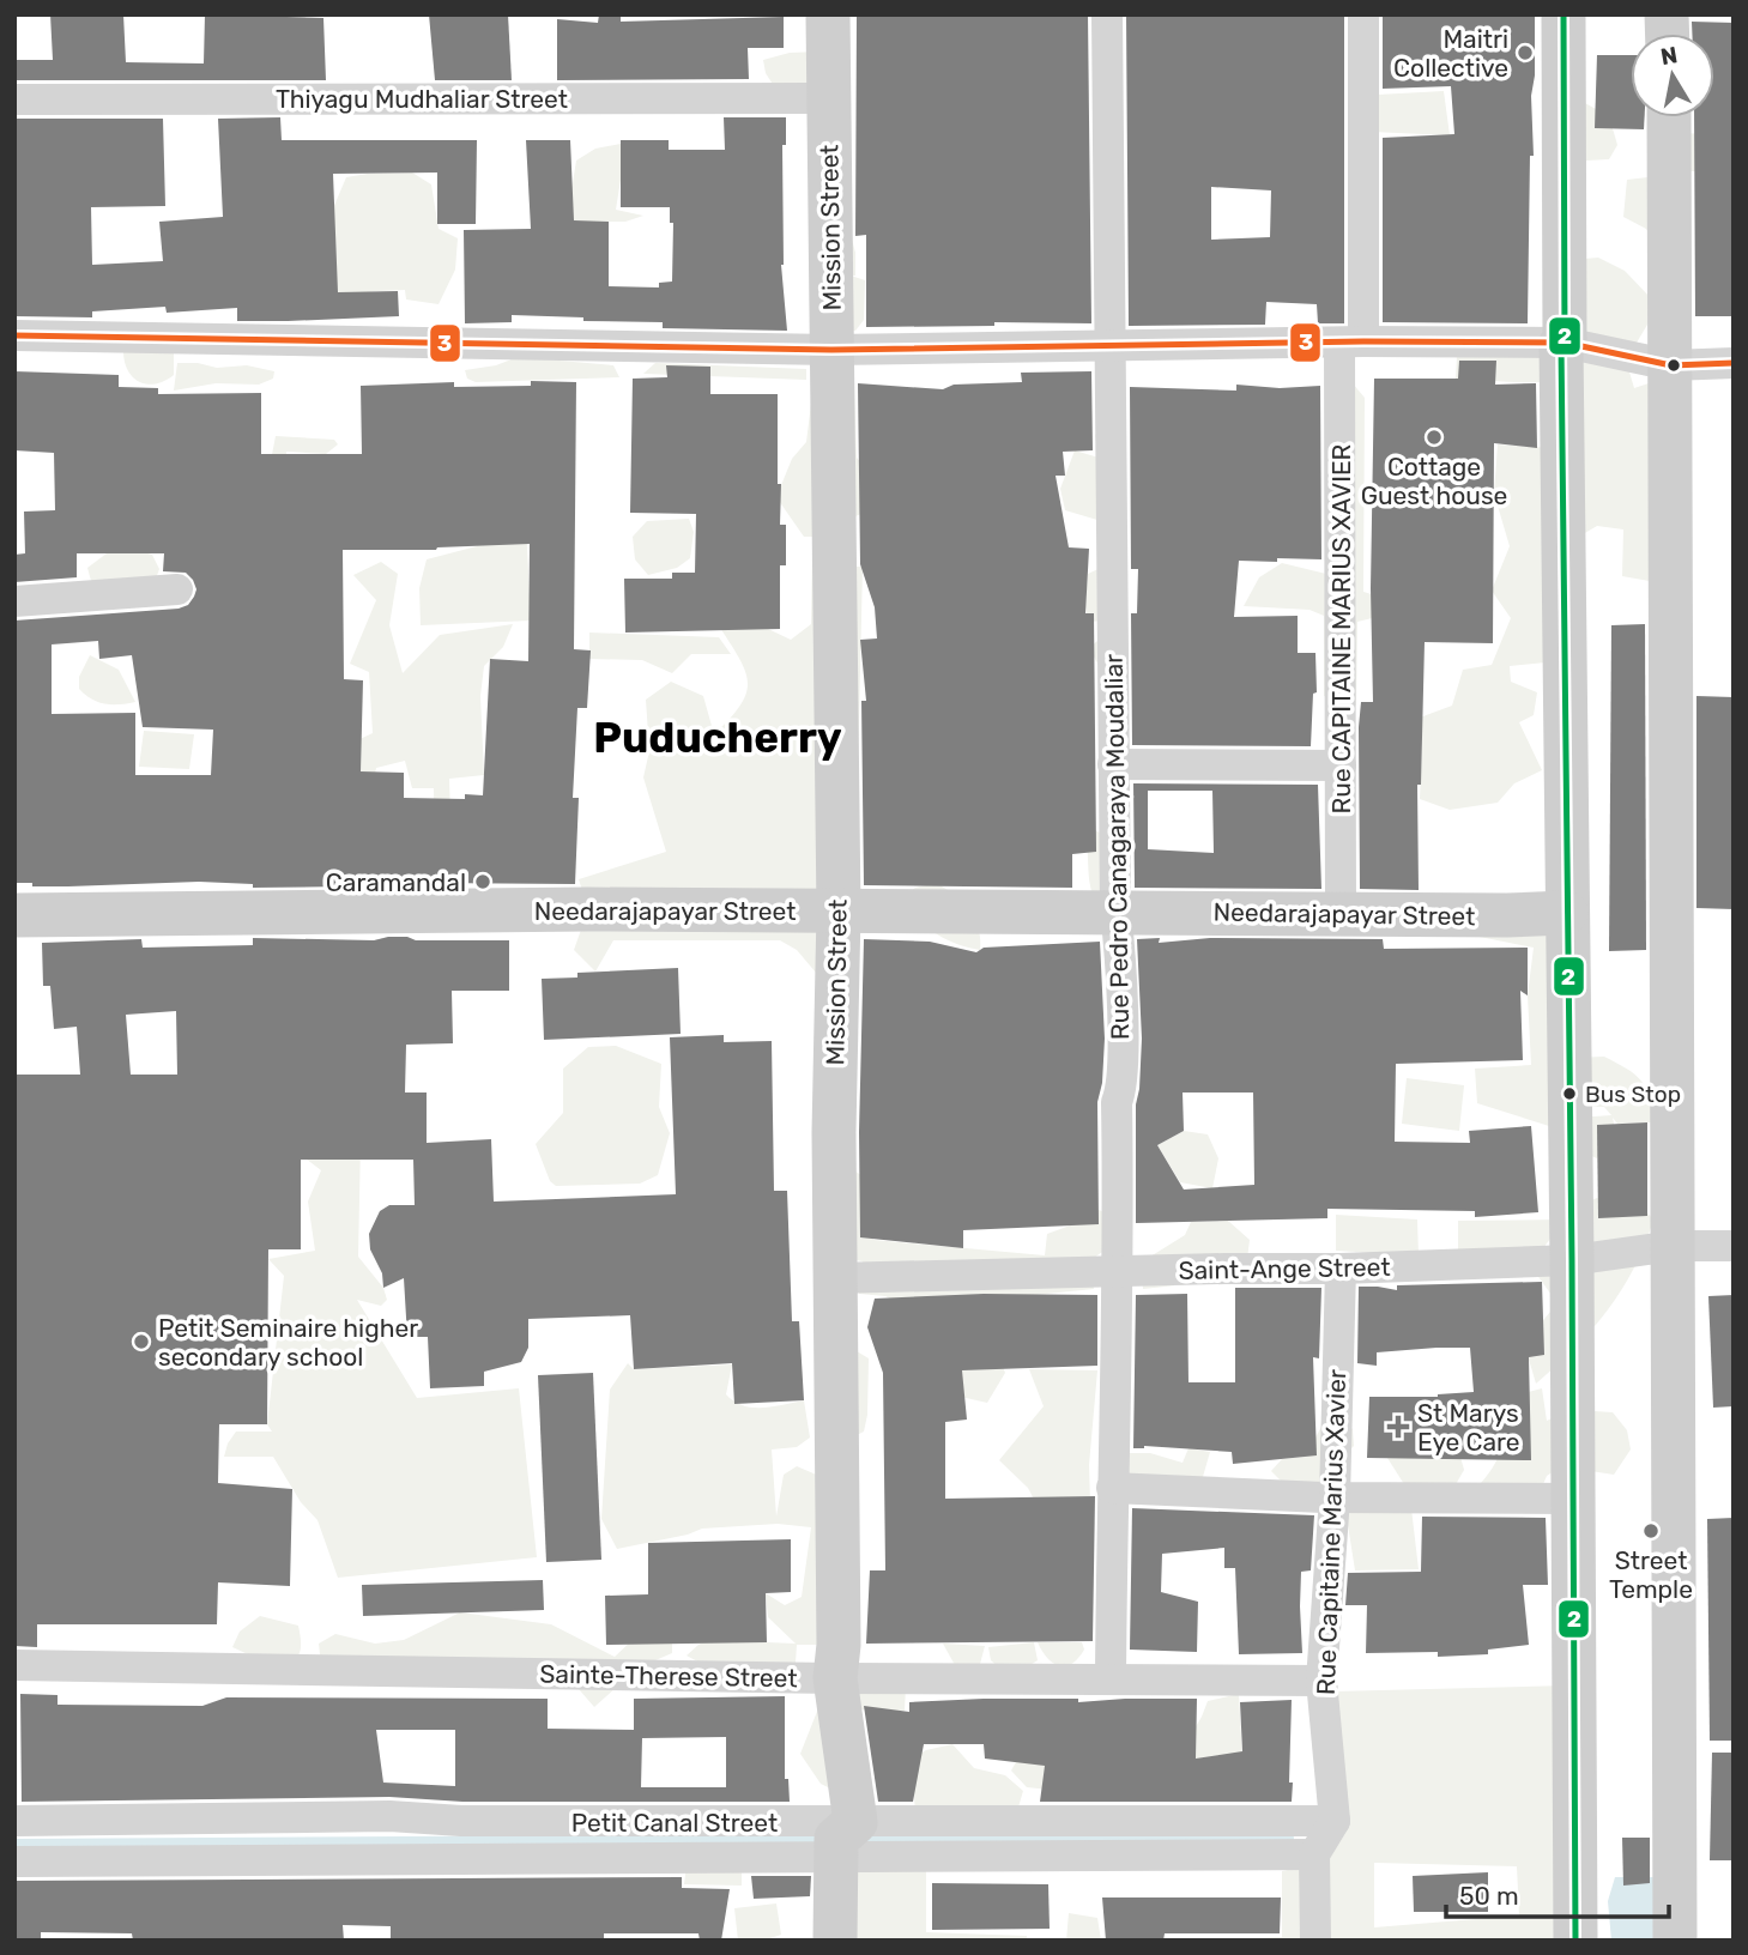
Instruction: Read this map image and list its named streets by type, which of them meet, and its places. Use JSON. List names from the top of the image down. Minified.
{"streets":{"street":["Thiyagu Mudhaliar Street","Mission Street","Rue CAPITAINE MARIUS XAVIER","Rue Pedro Canagaraya Moudaliar","Needarajapayar Street","Saint-Ange Street","Rue Capitaine Marius Xavier","Sainte-Therese Street","Petit Canal Street"]},"crossings":[["Thiyagu Mudhaliar Street","Mission Street"],["Mission Street","Needarajapayar Street"],["Mission Street","Saint-Ange Street"],["Mission Street","Sainte-Therese Street"],["Mission Street","Petit Canal Street"],["Rue CAPITAINE MARIUS XAVIER","Needarajapayar Street"],["Rue Pedro Canagaraya Moudaliar","Needarajapayar Street"],["Rue Pedro Canagaraya Moudaliar","Saint-Ange Street"],["Rue Pedro Canagaraya Moudaliar","Sainte-Therese Street"],["Saint-Ange Street","Rue Capitaine Marius Xavier"],["Rue Capitaine Marius Xavier","Sainte-Therese Street"],["Rue Capitaine Marius Xavier","Petit Canal Street"]],"districts":["Puducherry"],"places":{"other":["Maitri Collective","Cottage Guest house","Caramandal","Bus Stop","Petit Seminaire higher secondary school","Street Temple"],"health":["St Marys Eye Care"]},"lines":["transit line 2","transit line 3"],"scale_bar":"50 m","north":"top"}
